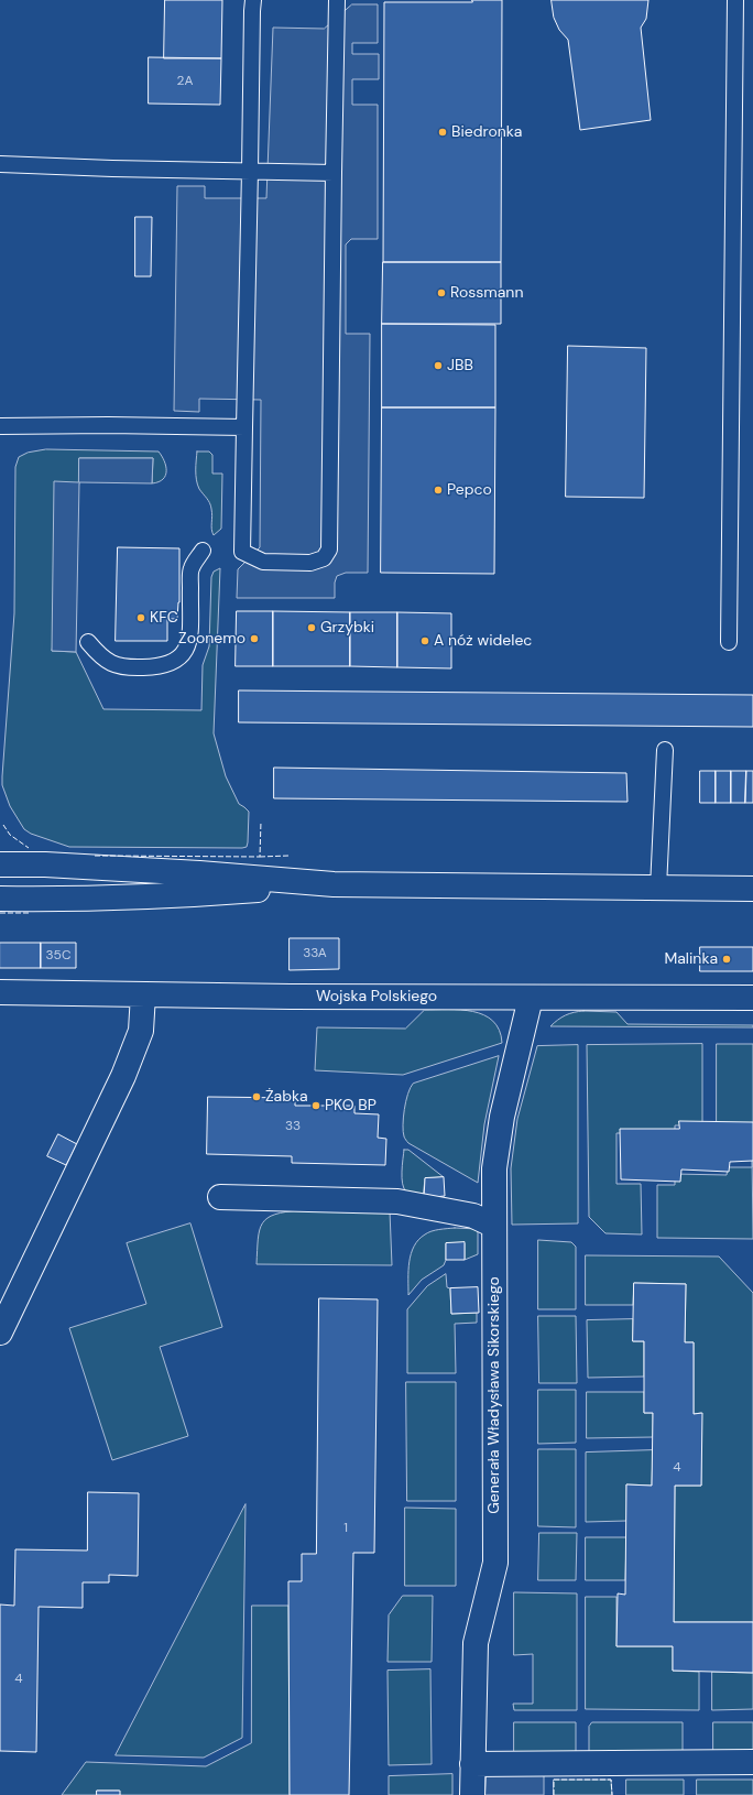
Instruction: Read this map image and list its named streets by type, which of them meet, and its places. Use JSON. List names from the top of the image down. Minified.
{"streets":{"street":["Wojska Polskiego","Generała Władysława Sikorskiego"]},"crossings":[["Wojska Polskiego","Generała Władysława Sikorskiego"]],"places":["Biedronka","Rossmann","JBB","Pepco","KFC","Grzybki","Zoonemo","A nóż widelec","Malinka","Żabka","PKO BP"],"house_numbers":["2A","33A","35C","33","4","1","4"]}
